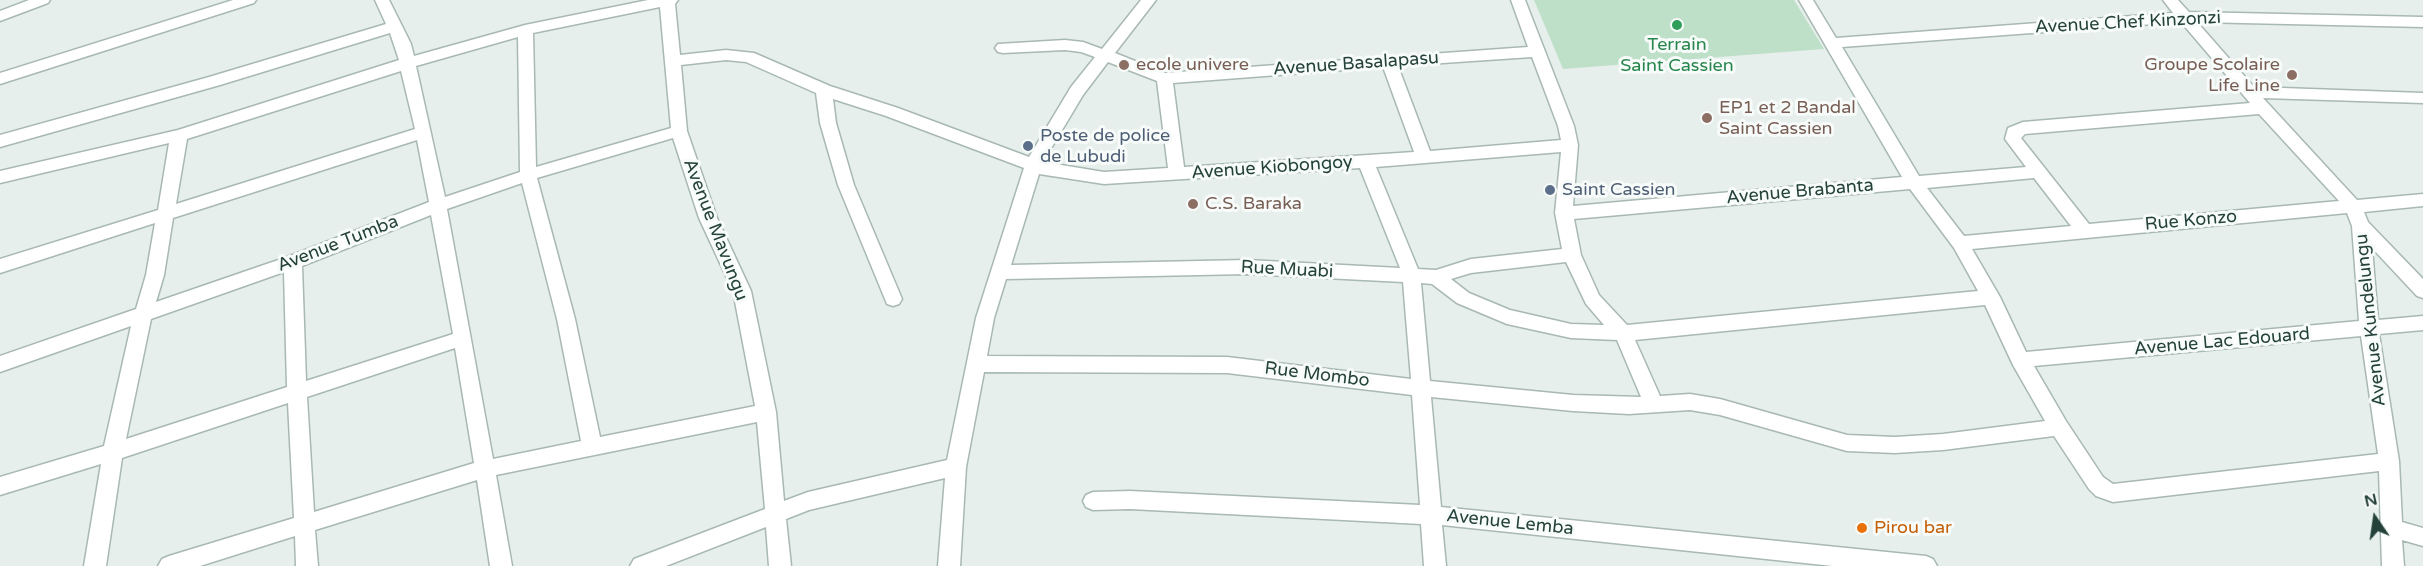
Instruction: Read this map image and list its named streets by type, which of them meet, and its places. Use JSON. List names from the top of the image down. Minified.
{"streets":{"street":["Avenue Chef Kinzonzi","Avenue Basalapasu","Avenue Kiobongoy","Avenue Brabanta","Rue Konzo","Avenue Mavungu","Avenue Tumba","Rue Muabi","Avenue Kundelungu","Avenue Lac Edouard","Rue Mombo","Avenue Lemba"]},"crossings":[["Avenue Chef Kinzonzi","Avenue Kundelungu"],["Avenue Kiobongoy","Avenue Mavungu"],["Rue Konzo","Avenue Kundelungu"],["Avenue Mavungu","Avenue Tumba"],["Avenue Kundelungu","Avenue Lac Edouard"]],"places":["Terrain Saint Cassien","ecole univere","Groupe Scolaire Life Line","EP1 et 2 Bandal Saint Cassien","Poste de police de Lubudi","Saint Cassien","C.S. Baraka","Pirou bar"],"north":"top"}
